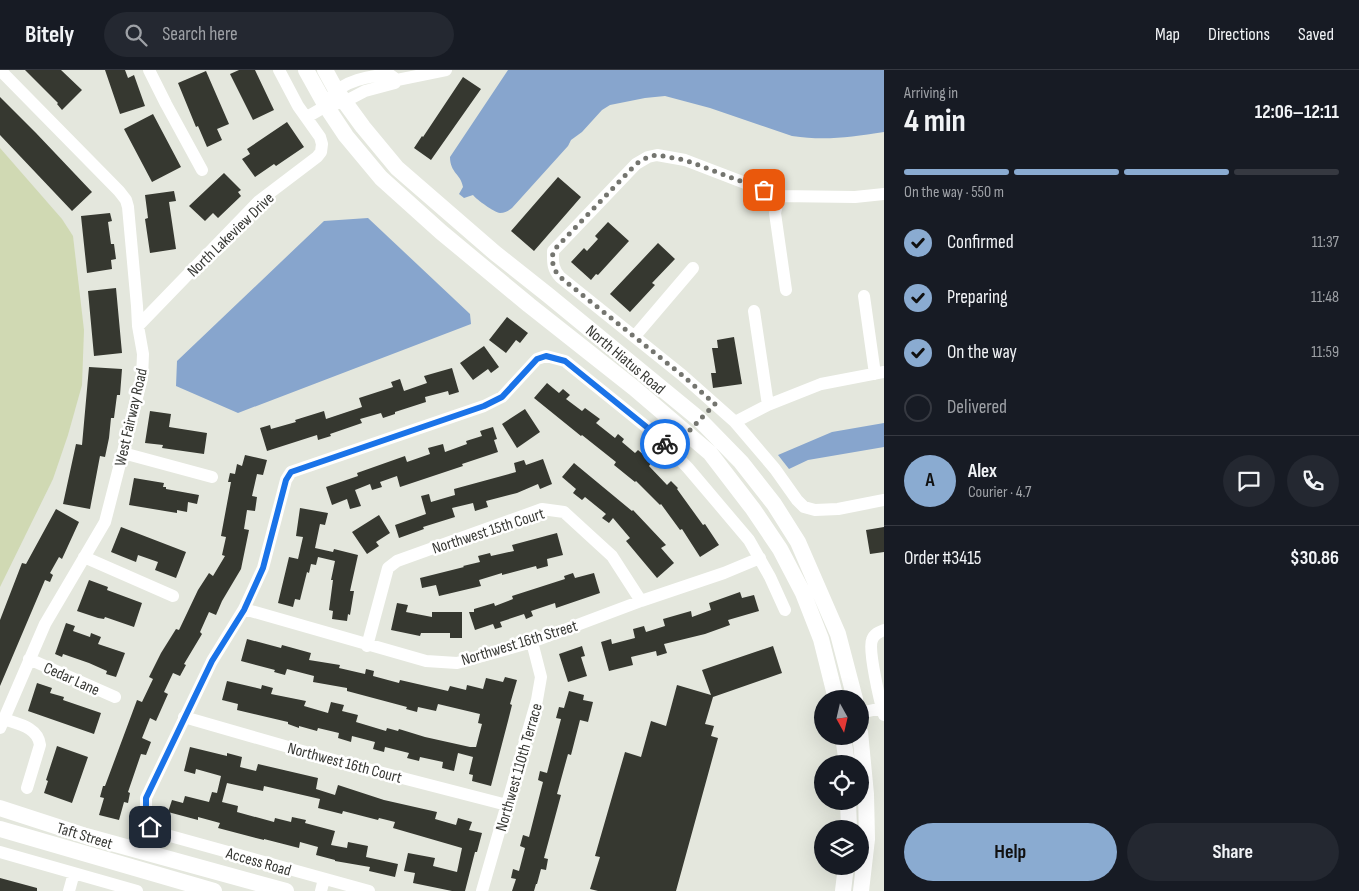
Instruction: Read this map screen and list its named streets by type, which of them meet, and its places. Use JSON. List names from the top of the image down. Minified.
{"streets":{"main road":["North Hiatus Road","Taft Street"],"street":["North Lakeview Drive","West Fairway Road","Northwest 15th Court","Northwest 16th Street","Cedar Lane","Northwest 16th Court","Northwest 110th Terrace","Access Road"]},"crossings":[["North Lakeview Drive","West Fairway Road"],["West Fairway Road","Cedar Lane"],["Northwest 15th Court","Northwest 16th Street"],["Northwest 16th Street","Northwest 110th Terrace"],["Northwest 16th Court","Northwest 110th Terrace"],["Northwest 16th Court","Access Road"]],"north":"bottom","page":{"header":"Bitely","search":"Search here","nav":["Map","Directions","Saved"],"heading":["4 min","Arriving in","12:06–12:11"],"panel":["Alex","Courier · 4.7","Order #3415","$30.86"],"bar":"On the way · 550 m","list":[["Confirmed","11:37"],["Preparing","11:48"],["On the way","11:59"],"Delivered"],"round":"A","buttons":["Help","Share"]}}
